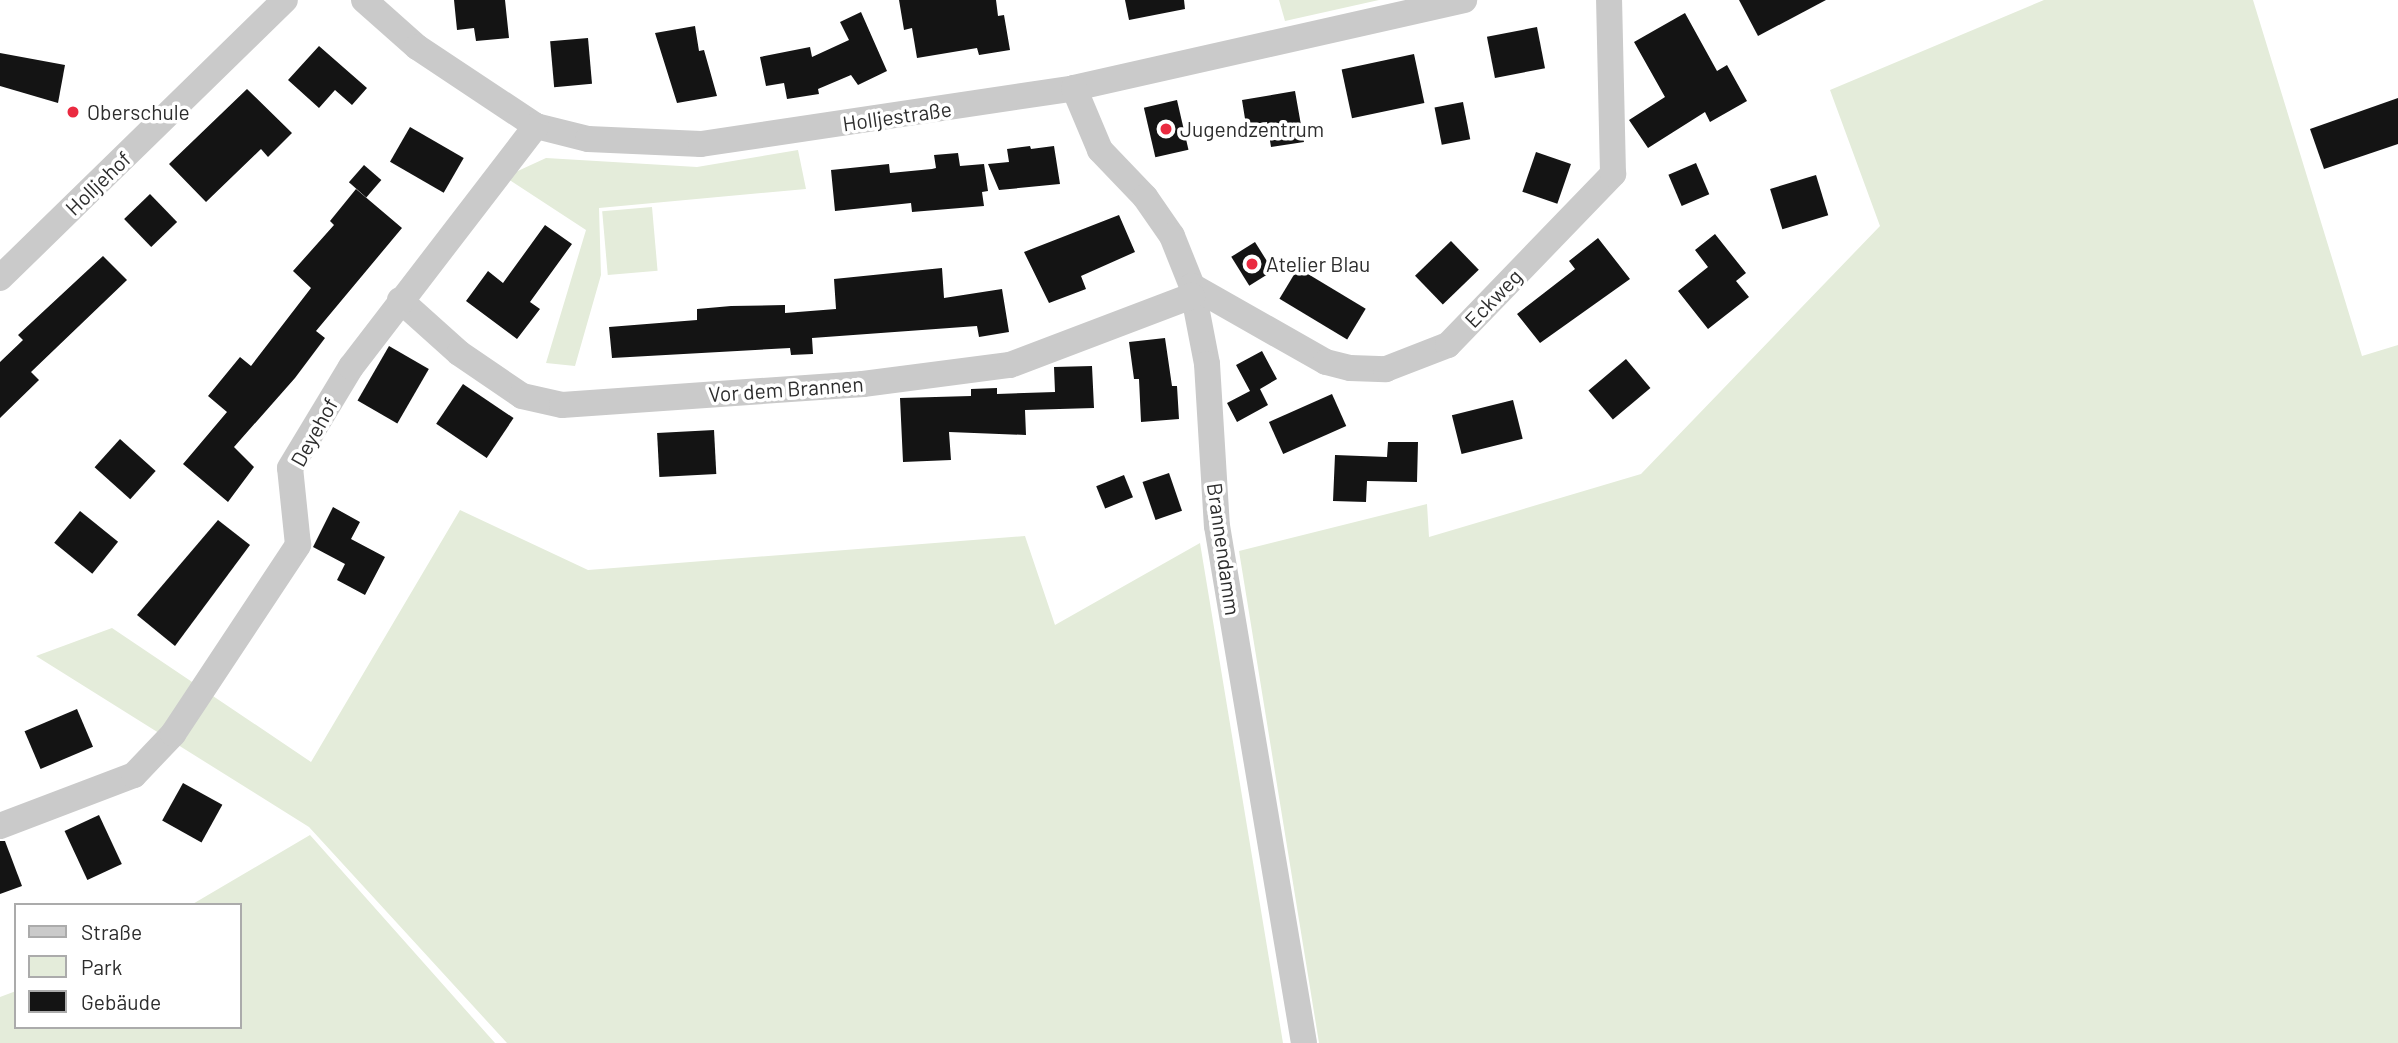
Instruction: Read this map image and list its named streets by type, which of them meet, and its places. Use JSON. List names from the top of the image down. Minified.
{"streets":{"street":["Holljestraße","Holljehof","Eckweg","Vor dem Brannen","Deyehof","Brannendamm"]},"crossings":[["Holljestraße","Deyehof"],["Holljestraße","Brannendamm"],["Eckweg","Vor dem Brannen"],["Eckweg","Brannendamm"],["Vor dem Brannen","Deyehof"],["Vor dem Brannen","Brannendamm"]],"places":["Oberschule","Jugendzentrum","Atelier Blau"],"legend":["Straße","Park","Gebäude"]}
